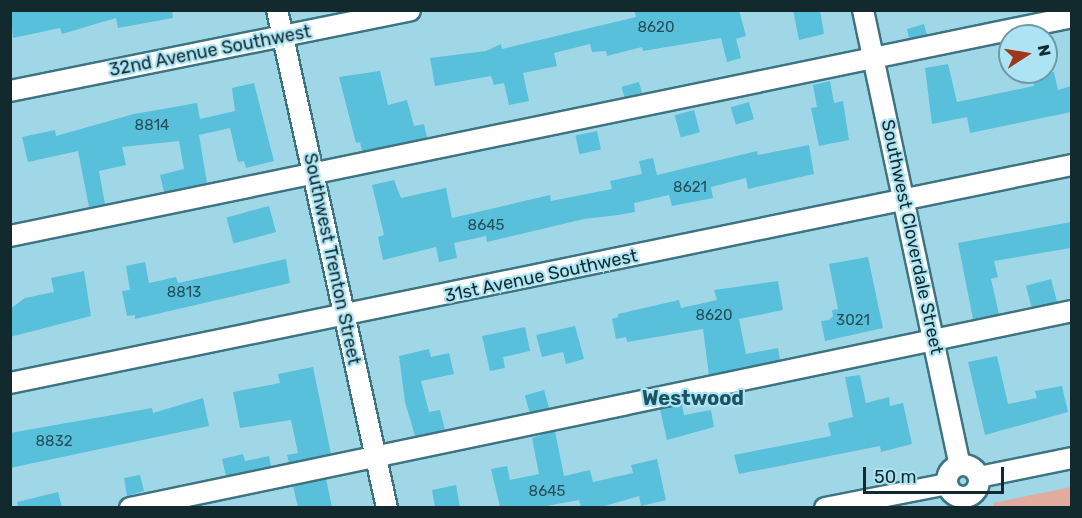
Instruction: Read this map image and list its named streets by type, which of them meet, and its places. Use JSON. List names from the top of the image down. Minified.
{"streets":{"street":["32nd Avenue Southwest","Southwest Cloverdale Street","Southwest Trenton Street","31st Avenue Southwest"]},"crossings":[["32nd Avenue Southwest","Southwest Trenton Street"],["Southwest Cloverdale Street","31st Avenue Southwest"],["Southwest Trenton Street","31st Avenue Southwest"]],"districts":["Westwood"],"house_numbers":["8620","8814","8621","8645","8813","8620","3021","8832","8645"],"scale_bar":"50 m","north":"right"}
